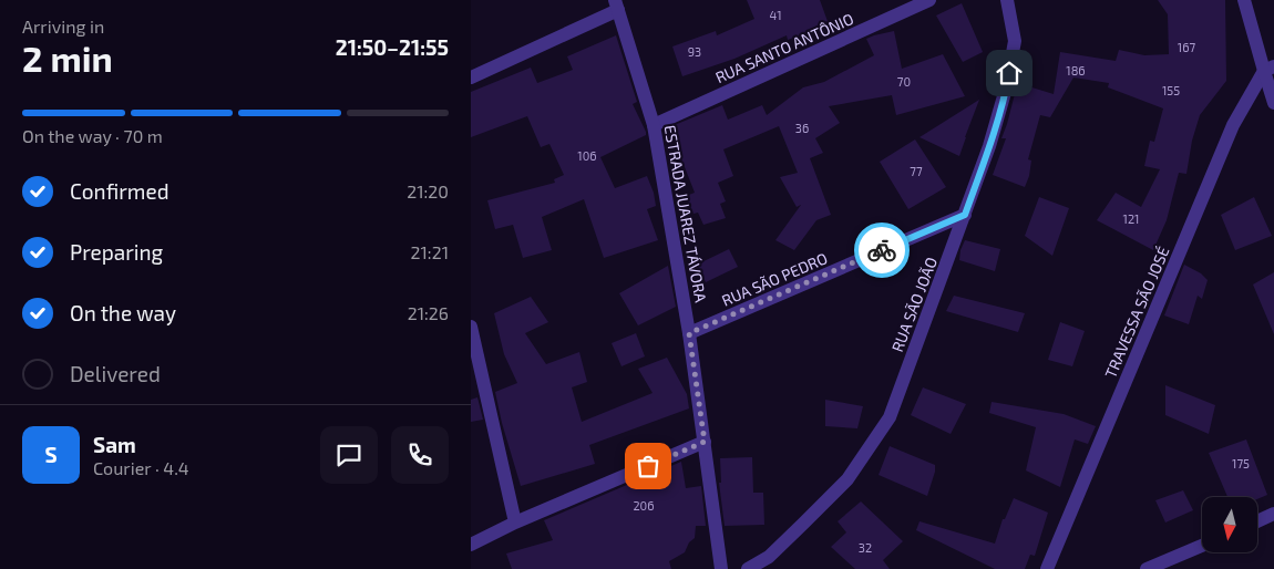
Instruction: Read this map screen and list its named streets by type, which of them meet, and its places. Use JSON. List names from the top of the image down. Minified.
{"streets":{"street":["RUA SANTO ANTÔNIO","ESTRADA JUAREZ TÁVORA","RUA SÃO PEDRO","RUA SÃO JOÃO","TRAVESSA SÃO JOSÉ"]},"crossings":[["RUA SANTO ANTÔNIO","ESTRADA JUAREZ TÁVORA"],["ESTRADA JUAREZ TÁVORA","RUA SÃO PEDRO"],["RUA SÃO PEDRO","RUA SÃO JOÃO"]],"house_numbers":["41","167","93","186","70","155","36","106","77","121","175","206","32"],"north":"bottom","page":{"heading":["2 min","Arriving in","21:50–21:55"],"panel":["Sam","Courier · 4.4"],"bar":"On the way · 70 m","list":[["Confirmed","21:20"],["Preparing","21:21"],["On the way","21:26"],"Delivered"],"round":"S"}}
